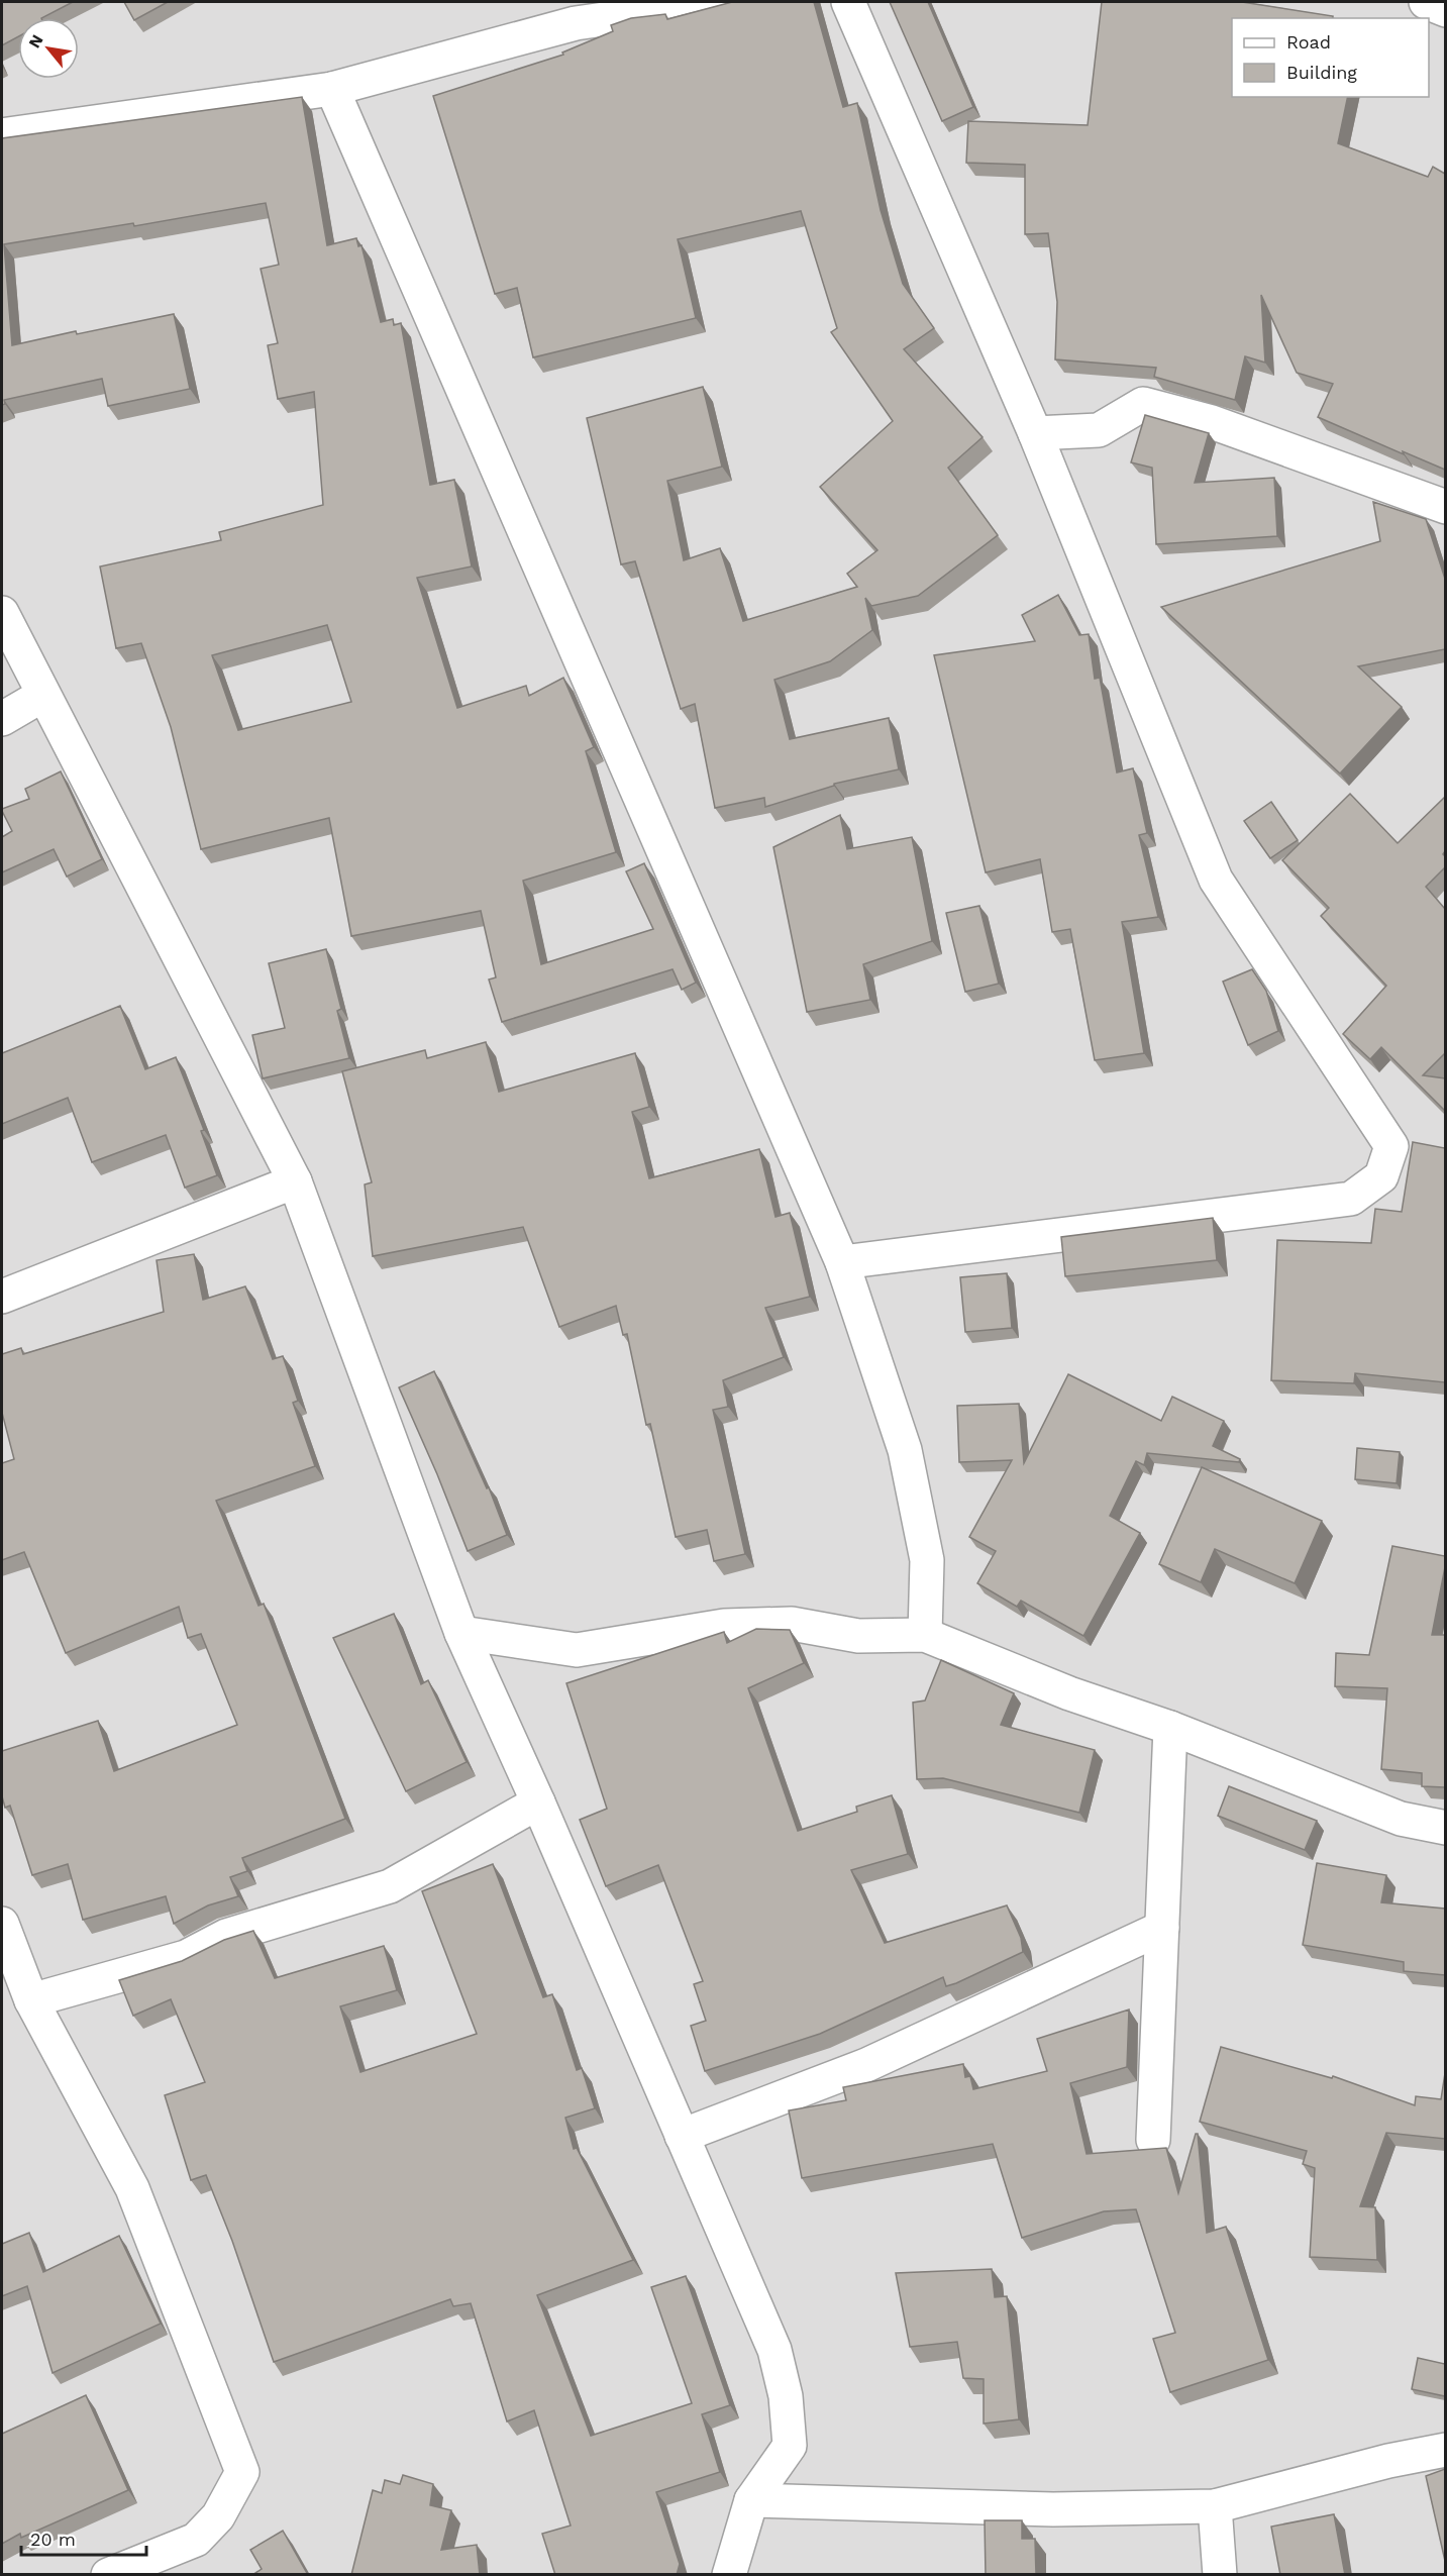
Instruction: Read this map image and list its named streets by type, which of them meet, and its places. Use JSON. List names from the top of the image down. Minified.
{"legend":["Road","Building"],"scale_bar":"20 m","north":"top left"}
